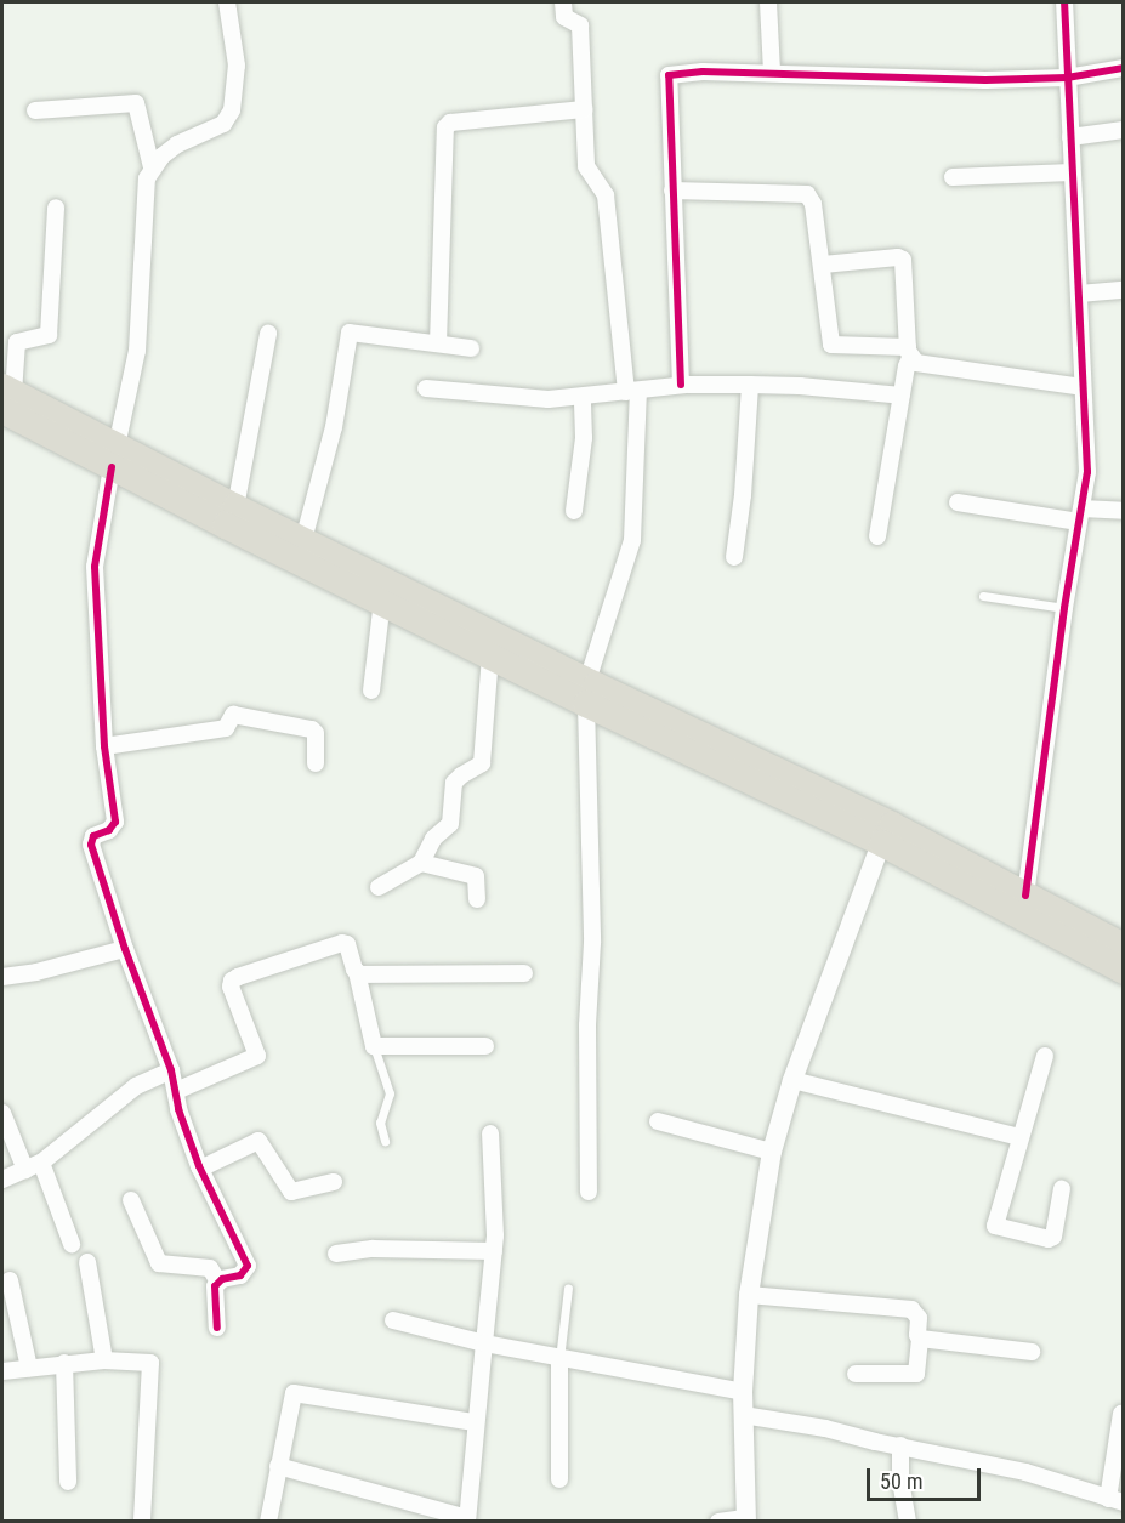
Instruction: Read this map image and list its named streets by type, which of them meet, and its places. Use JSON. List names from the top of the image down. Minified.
{"scale_bar":"50 m"}
